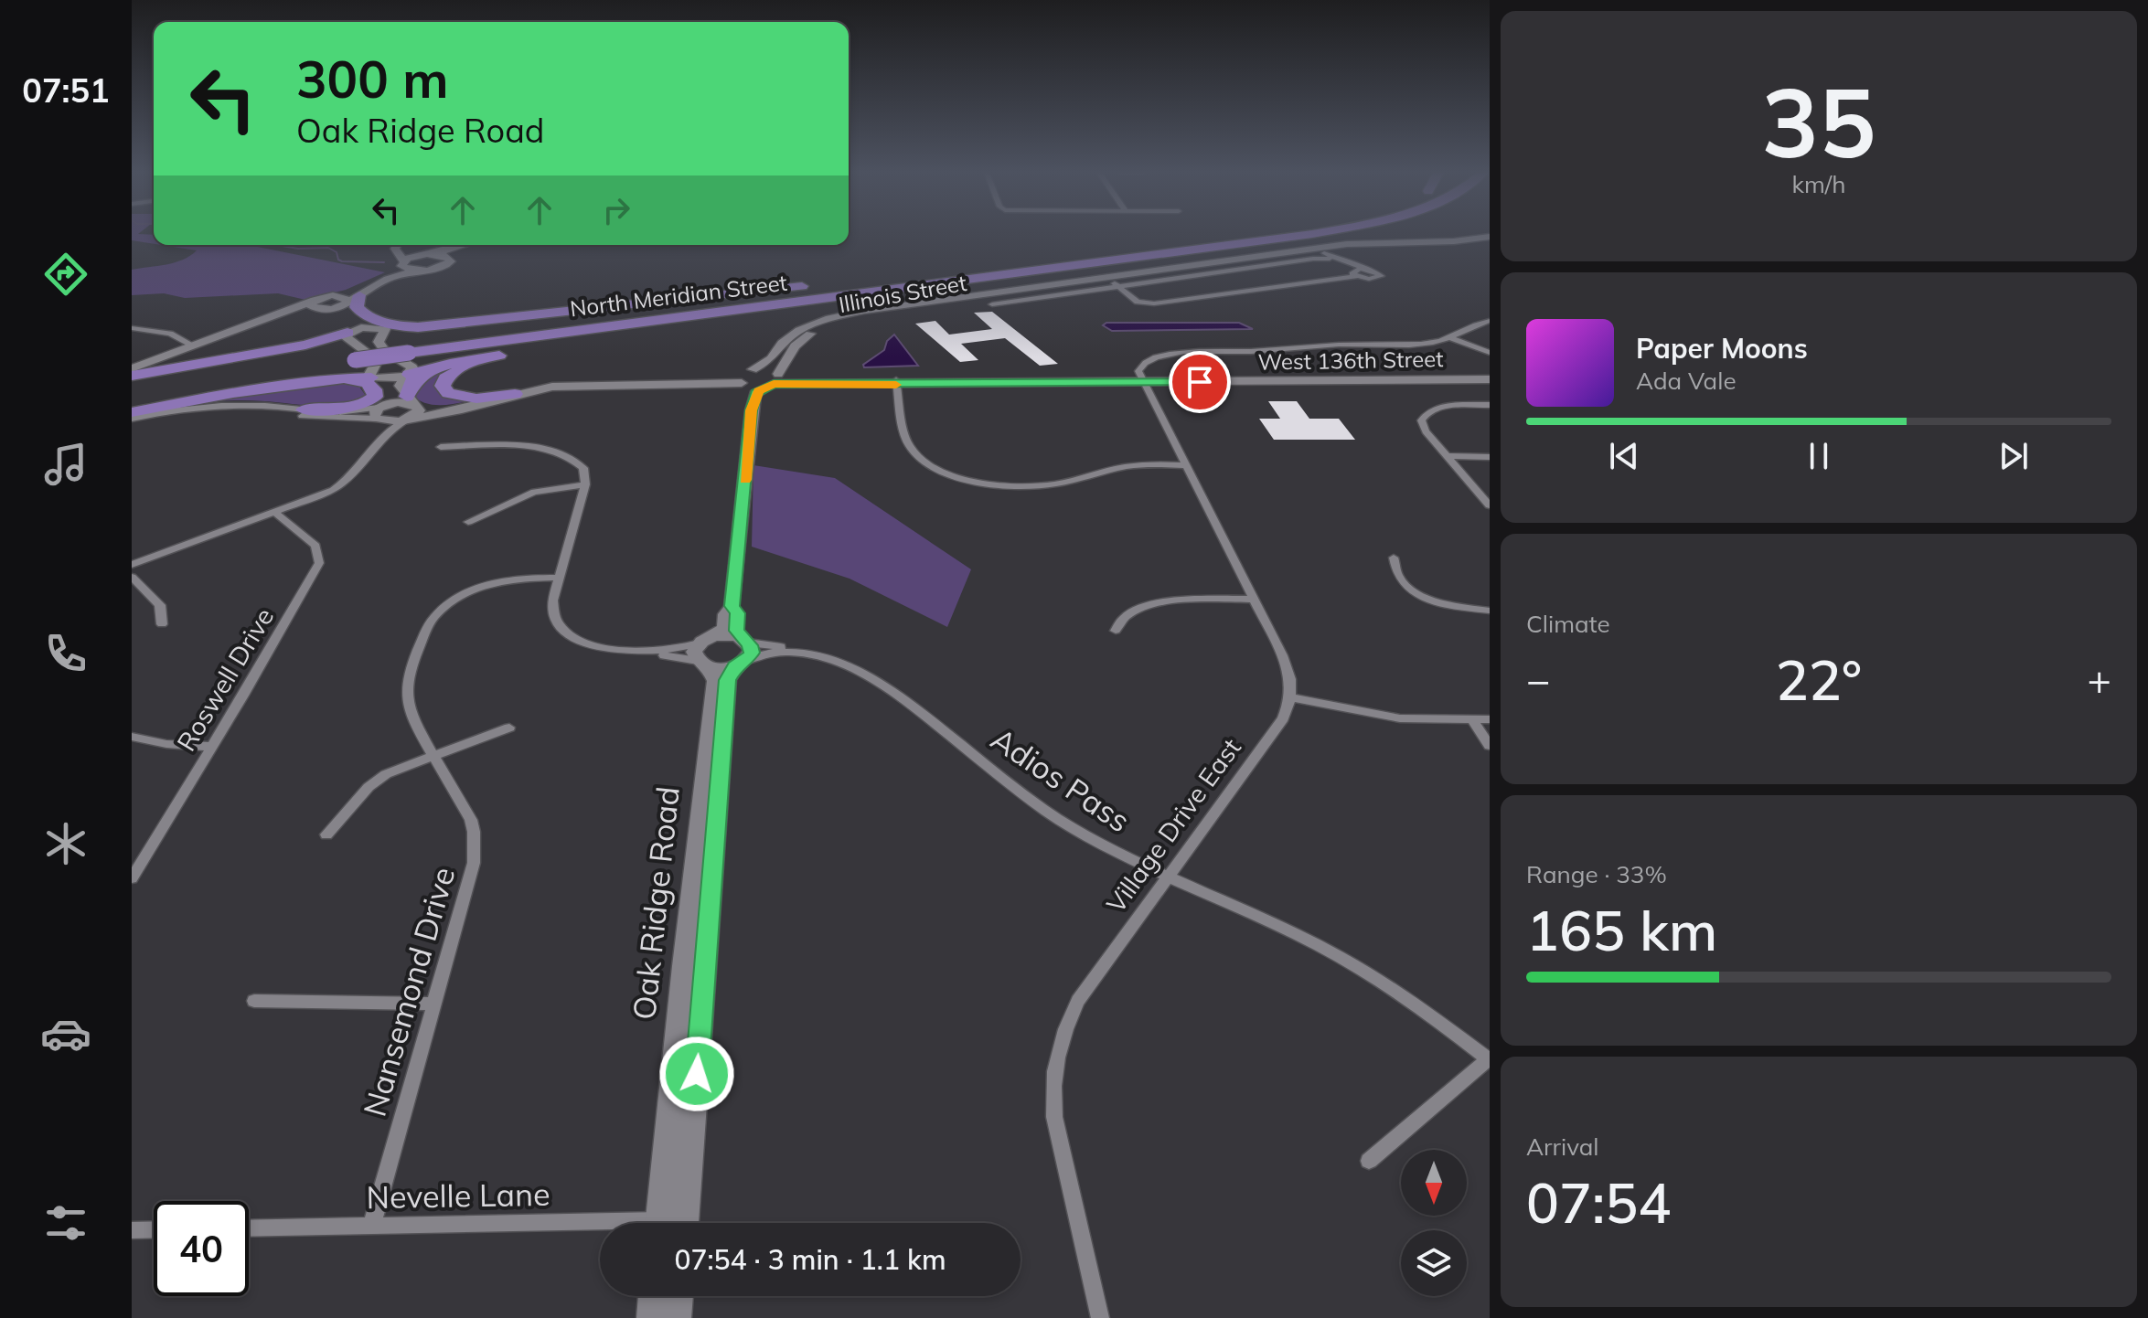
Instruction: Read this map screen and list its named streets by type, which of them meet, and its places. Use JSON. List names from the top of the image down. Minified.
{"streets":{"highway":["North Meridian Street"],"street":["Illinois Street","West 136th Street","Roswell Drive","Adios Pass","Village Drive East","Oak Ridge Road","Nansemond Drive","Nevelle Lane"]},"crossings":[["Illinois Street","West 136th Street"],["Adios Pass","Village Drive East"],["Adios Pass","Oak Ridge Road"],["Nansemond Drive","Nevelle Lane"]],"north":"bottom","page":{"tabs":"07:51","tile":[["35","km/h"],"Climate",["Range · 33%","165 km"],["Arrival","07:54"]],"turn":["300 m","Oak Ridge Road"],"song":["Paper Moons","Ada Vale"],"heat":["−","22°","+"],"limit":"40","trip":"07:54 · 3 min · 1.1 km"}}
